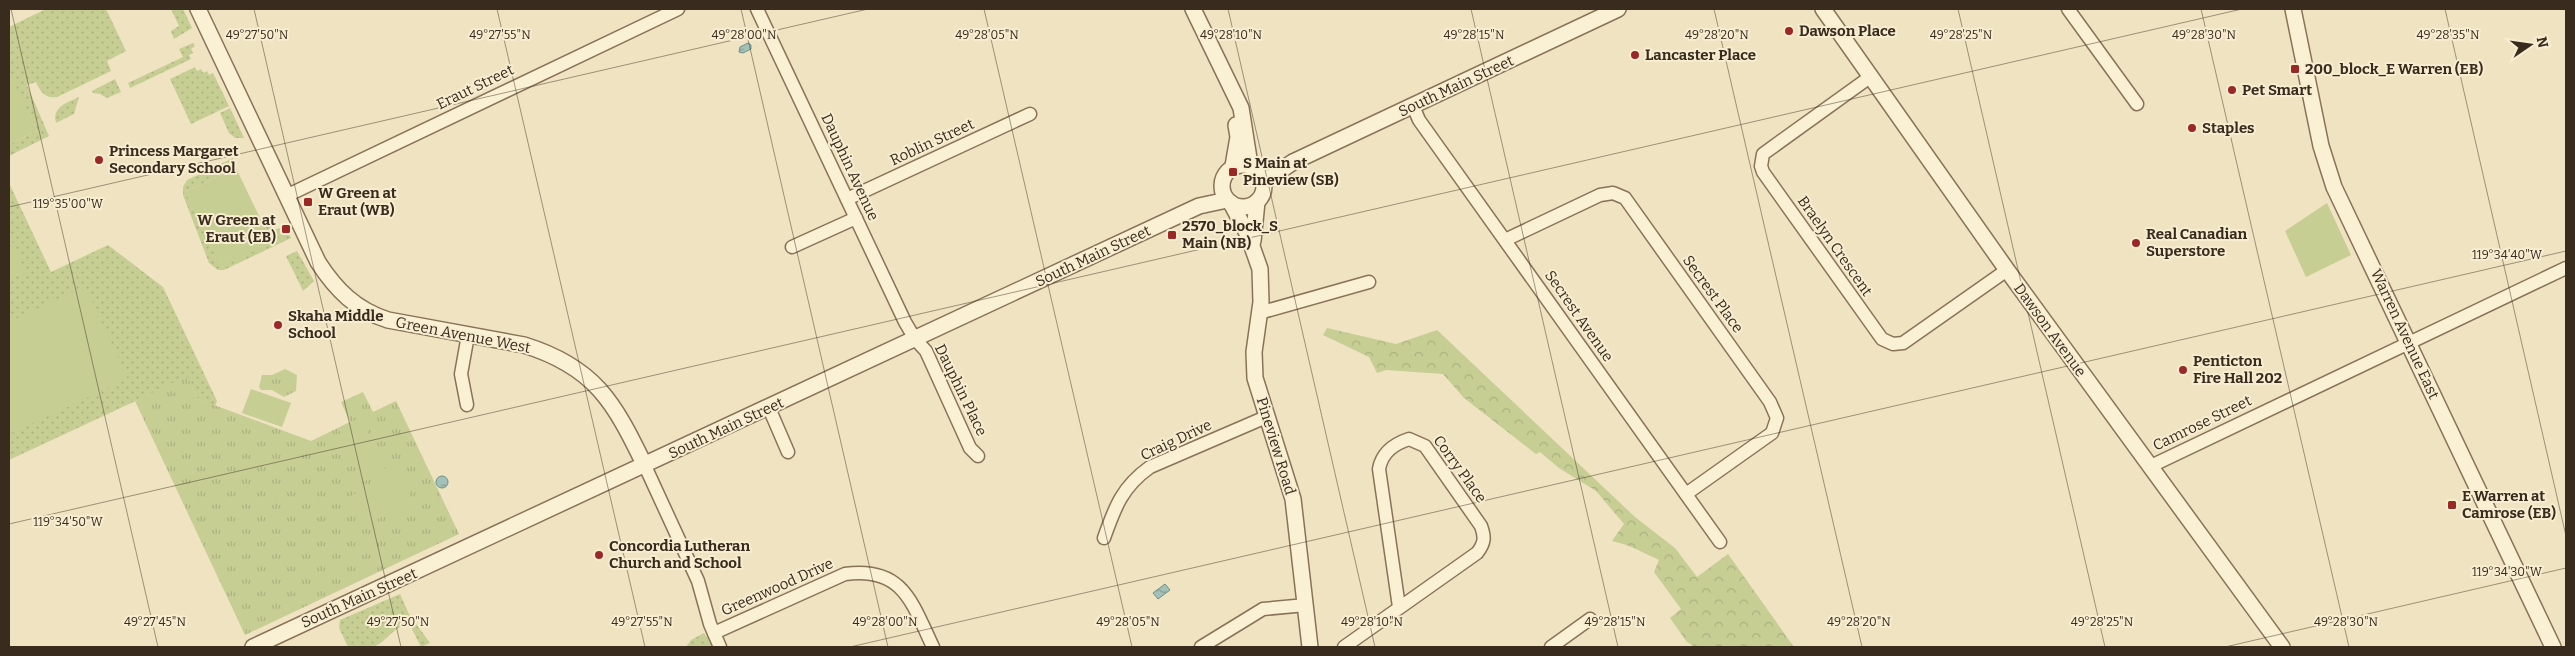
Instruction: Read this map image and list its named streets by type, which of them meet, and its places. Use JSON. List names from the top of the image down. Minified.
{"streets":{"street":["South Main Street","Eraut Street","Roblin Street","Dauphin Avenue","Braelyn Crescent","Secrest Place","Secrest Avenue","Dawson Avenue","Warren Avenue East","Green Avenue West","Dauphin Place","Camrose Street","Craig Drive","Pineview Road","Corry Place","Greenwood Drive"]},"crossings":[["South Main Street","Dauphin Avenue"],["South Main Street","Secrest Avenue"],["South Main Street","Green Avenue West"],["South Main Street","Dauphin Place"],["South Main Street","Pineview Road"],["Eraut Street","Green Avenue West"],["Roblin Street","Dauphin Avenue"],["Dauphin Avenue","Dauphin Place"],["Braelyn Crescent","Dawson Avenue"],["Secrest Place","Secrest Avenue"],["Dawson Avenue","Camrose Street"],["Warren Avenue East","Camrose Street"],["Craig Drive","Pineview Road"]],"places":{"other":["Dawson Place","Lancaster Place","Pet Smart","Staples","Princess Margaret Secondary School","Real Canadian Superstore","Skaha Middle School","Penticton Fire Hall 202","Concordia Lutheran Church and School"],"transit":["200_block_E Warren (EB)","S Main at Pineview (SB)","W Green at Eraut (WB)","W Green at Eraut (EB)","2570_block_S Main (NB)","E Warren at Camrose (EB)"]},"north":"right","coordinates":["49°27'50\"N","49°27'55\"N","49°28'00\"N","49°28'05\"N","49°28'10\"N","49°28'15\"N","49°28'20\"N","49°28'25\"N","49°28'30\"N","49°28'35\"N","119°35'00\"W","119°34'40\"W","119°34'50\"W","119°34'30\"W","49°27'45\"N"]}
